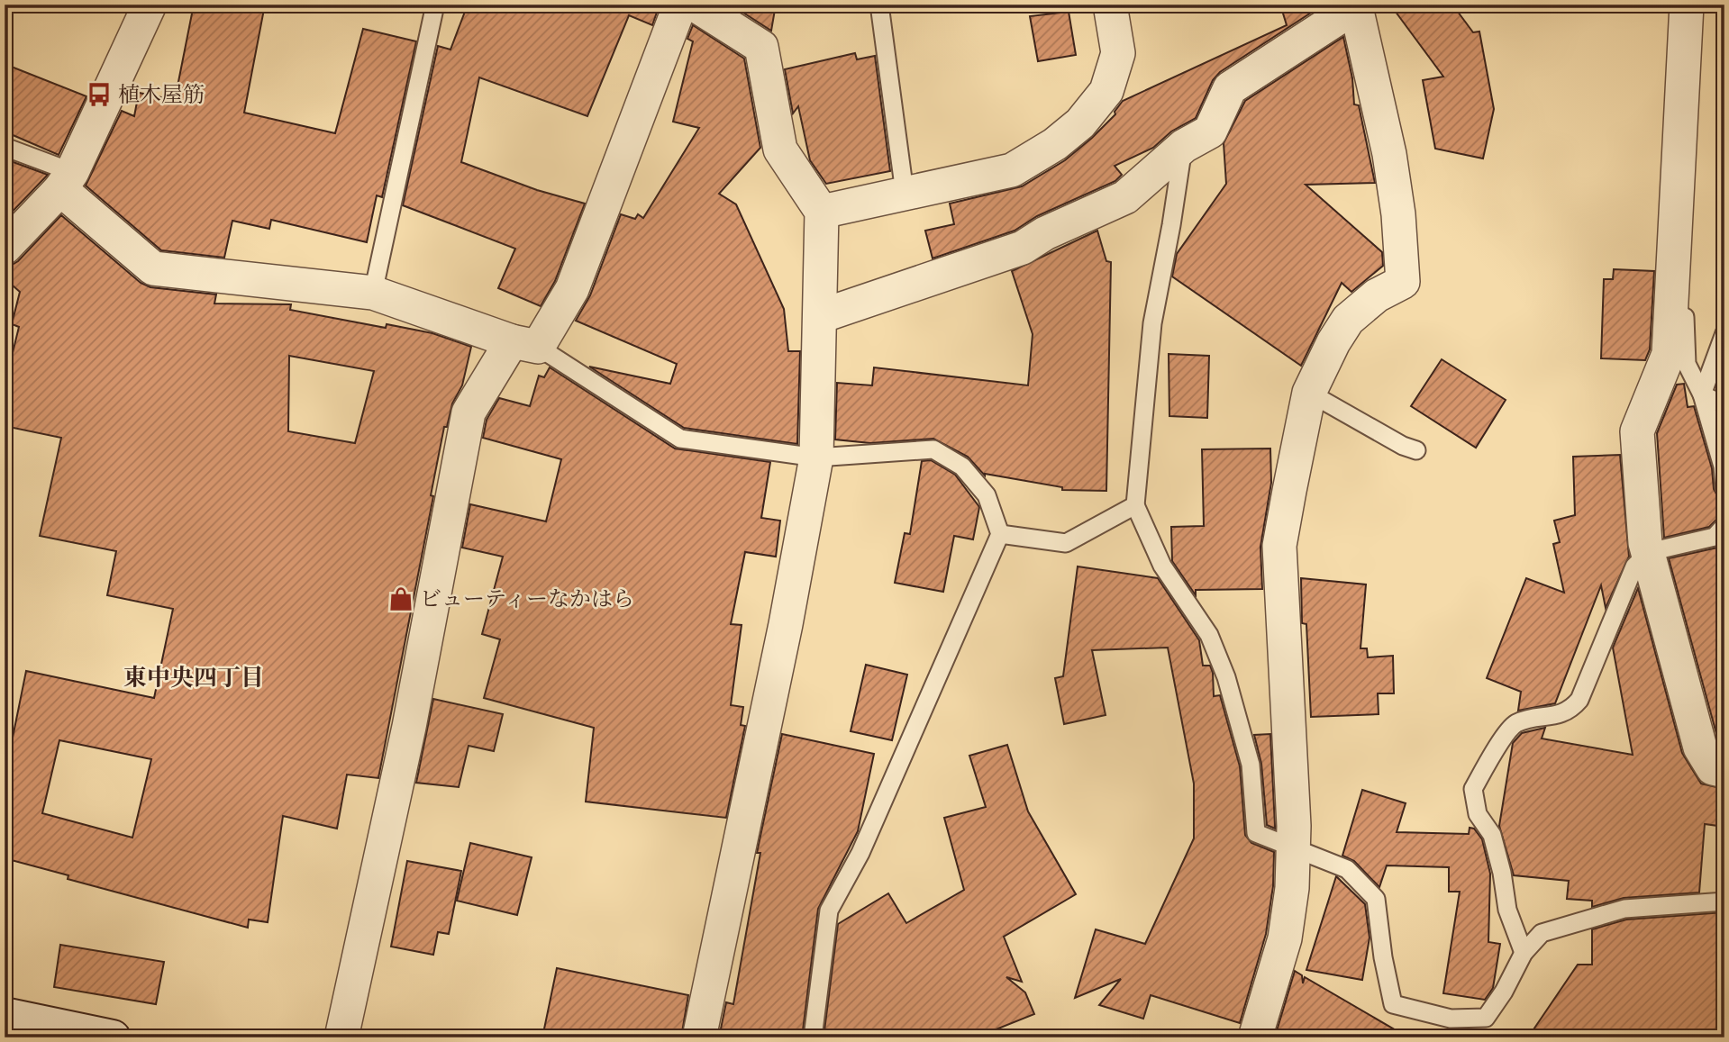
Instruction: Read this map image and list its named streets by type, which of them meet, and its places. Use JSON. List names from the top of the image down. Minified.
{"districts":["東中央四丁目"],"places":{"bus stop":["植木屋筋"],"shop":["ビューティーなかはら"]}}
